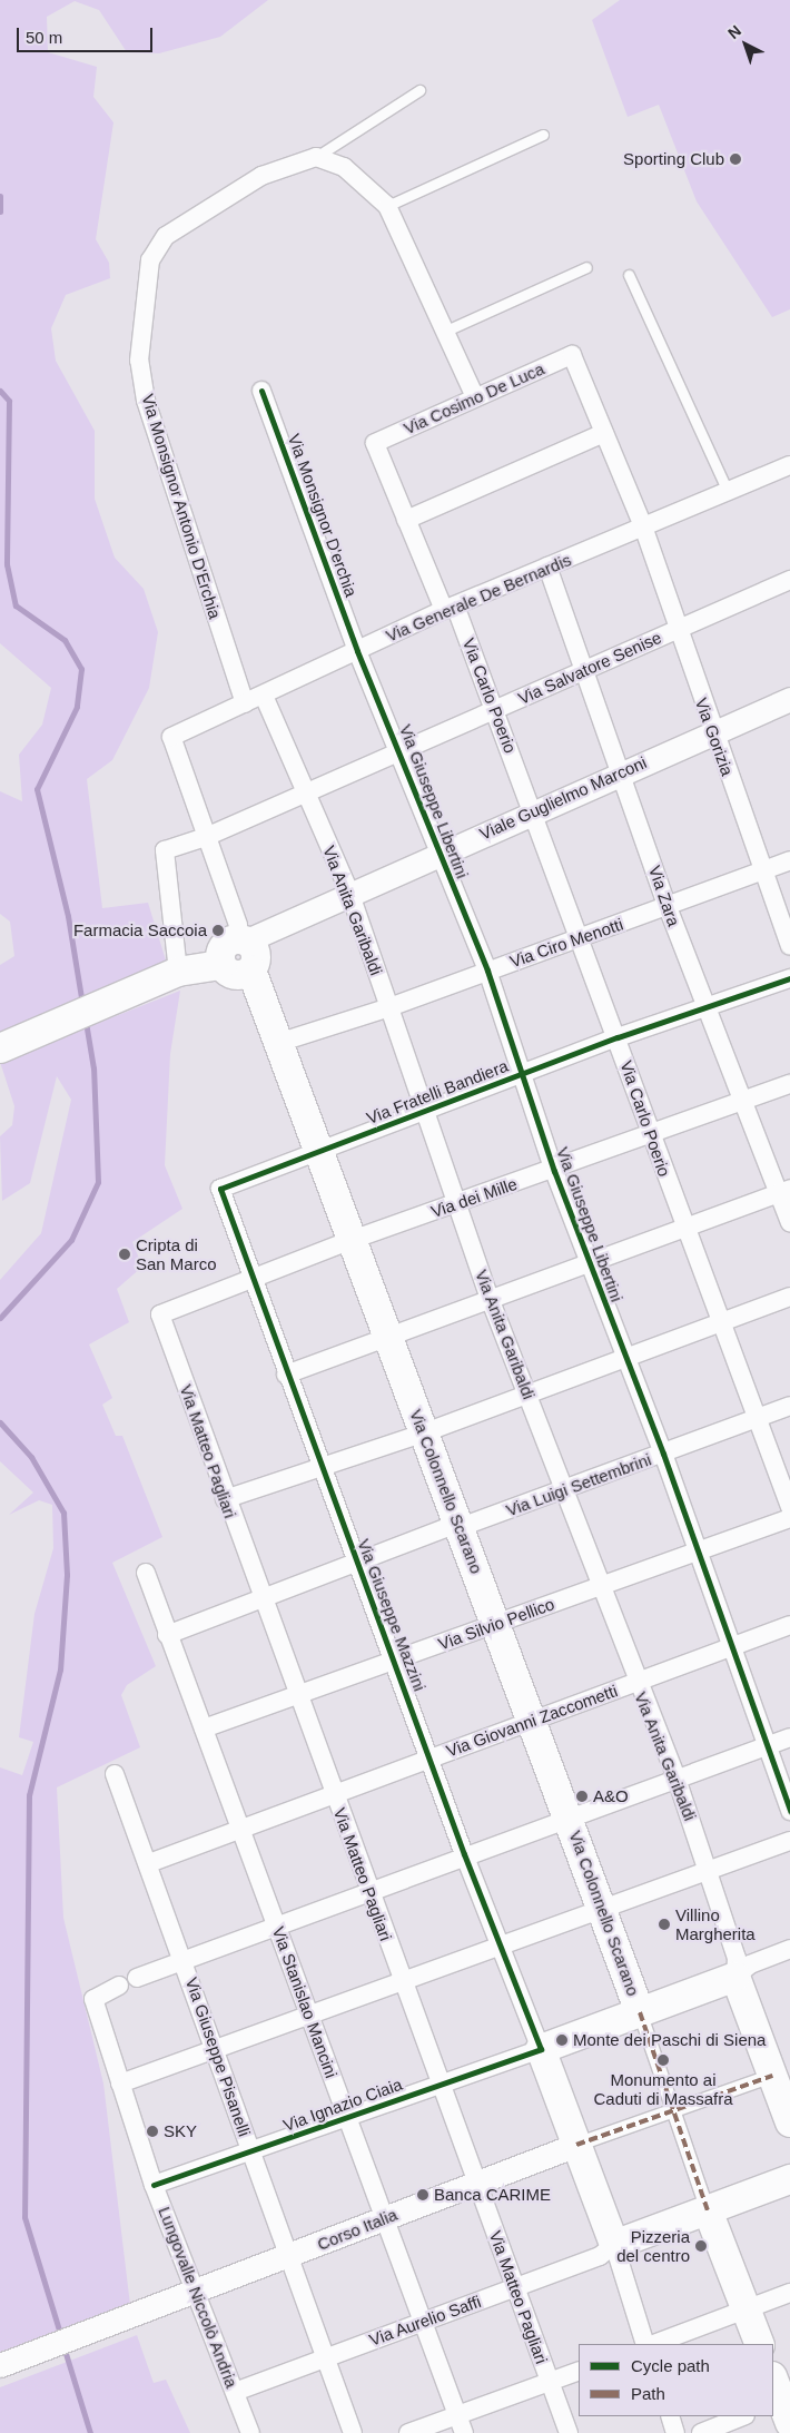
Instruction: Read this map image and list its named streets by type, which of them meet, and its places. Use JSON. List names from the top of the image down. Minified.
{"streets":{"main road":["Viale Guglielmo Marconi","Via Colonnello Scarano"],"street":["Via Cosimo De Luca","Via Monsignor Antonio D'Erchia","Via Monsignor D'erchia","Via Generale De Bernardis","Via Salvatore Senise","Via Carlo Poerio","Via Gorizia","Via Giuseppe Libertini","Via Zara","Via Anita Garibaldi","Via Ciro Menotti","Via Fratelli Bandiera","Via dei Mille","Via Matteo Pagliari","Via Luigi Settembrini","Via Giuseppe Mazzini","Via Silvio Pellico","Via Giovanni Zaccometti","Via Stanislao Mancini","Via Giuseppe Pisanelli","Via Ignazio Ciaia","Corso Italia","Lungovalle Niccolò Andria","Via Aurelio Saffi"]},"crossings":[["Via Cosimo De Luca","Via Generale De Bernardis"],["Via Cosimo De Luca","Via Carlo Poerio"],["Via Cosimo De Luca","Via Gorizia"],["Via Monsignor Antonio D'Erchia","Via Generale De Bernardis"],["Via Monsignor D'erchia","Via Generale De Bernardis"],["Via Monsignor D'erchia","Via Giuseppe Libertini"],["Via Generale De Bernardis","Via Salvatore Senise"],["Via Generale De Bernardis","Via Carlo Poerio"],["Via Generale De Bernardis","Via Gorizia"],["Via Generale De Bernardis","Via Giuseppe Libertini"],["Via Generale De Bernardis","Via Zara"],["Via Generale De Bernardis","Via Anita Garibaldi"],["Via Salvatore Senise","Via Carlo Poerio"],["Via Salvatore Senise","Via Gorizia"],["Via Salvatore Senise","Via Giuseppe Libertini"],["Via Salvatore Senise","Via Zara"],["Via Salvatore Senise","Via Anita Garibaldi"],["Via Carlo Poerio","Viale Guglielmo Marconi"],["Via Carlo Poerio","Via Ciro Menotti"],["Via Carlo Poerio","Via Fratelli Bandiera"],["Via Carlo Poerio","Via dei Mille"],["Via Carlo Poerio","Via Luigi Settembrini"],["Via Gorizia","Viale Guglielmo Marconi"],["Via Gorizia","Via Ciro Menotti"],["Viale Guglielmo Marconi","Via Giuseppe Libertini"],["Viale Guglielmo Marconi","Via Zara"],["Viale Guglielmo Marconi","Via Anita Garibaldi"],["Viale Guglielmo Marconi","Via Colonnello Scarano"],["Via Giuseppe Libertini","Via Ciro Menotti"],["Via Giuseppe Libertini","Via Fratelli Bandiera"],["Via Giuseppe Libertini","Via dei Mille"],["Via Giuseppe Libertini","Via Luigi Settembrini"],["Via Giuseppe Libertini","Via Silvio Pellico"],["Via Giuseppe Libertini","Via Giovanni Zaccometti"],["Via Zara","Via Ciro Menotti"],["Via Zara","Via Fratelli Bandiera"],["Via Zara","Via dei Mille"],["Via Anita Garibaldi","Via Ciro Menotti"],["Via Anita Garibaldi","Via Fratelli Bandiera"],["Via Anita Garibaldi","Via dei Mille"],["Via Anita Garibaldi","Via Luigi Settembrini"],["Via Anita Garibaldi","Via Silvio Pellico"],["Via Anita Garibaldi","Via Giovanni Zaccometti"],["Via Ciro Menotti","Via Colonnello Scarano"],["Via Fratelli Bandiera","Via Colonnello Scarano"],["Via Fratelli Bandiera","Via Giuseppe Mazzini"],["Via dei Mille","Via Matteo Pagliari"],["Via dei Mille","Via Colonnello Scarano"],["Via dei Mille","Via Giuseppe Mazzini"],["Via Matteo Pagliari","Via Luigi Settembrini"],["Via Matteo Pagliari","Via Silvio Pellico"],["Via Matteo Pagliari","Via Giovanni Zaccometti"],["Via Matteo Pagliari","Via Ignazio Ciaia"],["Via Matteo Pagliari","Corso Italia"],["Via Matteo Pagliari","Via Aurelio Saffi"],["Via Luigi Settembrini","Via Colonnello Scarano"],["Via Luigi Settembrini","Via Giuseppe Mazzini"],["Via Luigi Settembrini","Via Stanislao Mancini"],["Via Colonnello Scarano","Via Silvio Pellico"],["Via Colonnello Scarano","Via Giovanni Zaccometti"],["Via Giuseppe Mazzini","Via Silvio Pellico"],["Via Giuseppe Mazzini","Via Giovanni Zaccometti"],["Via Giuseppe Mazzini","Via Ignazio Ciaia"],["Via Silvio Pellico","Via Stanislao Mancini"],["Via Giovanni Zaccometti","Via Stanislao Mancini"],["Via Giovanni Zaccometti","Via Giuseppe Pisanelli"],["Via Stanislao Mancini","Via Ignazio Ciaia"],["Via Stanislao Mancini","Corso Italia"],["Via Stanislao Mancini","Via Aurelio Saffi"],["Via Giuseppe Pisanelli","Via Ignazio Ciaia"],["Via Giuseppe Pisanelli","Corso Italia"],["Via Giuseppe Pisanelli","Via Aurelio Saffi"],["Via Ignazio Ciaia","Lungovalle Niccolò Andria"],["Corso Italia","Lungovalle Niccolò Andria"],["Lungovalle Niccolò Andria","Via Aurelio Saffi"]],"places":["Sporting Club","Farmacia Saccoia","Cripta di San Marco","A&O","Villino Margherita","Monte dei Paschi di Siena","Monumento ai Caduti di Massafra","SKY","Banca CARIME","Pizzeria del centro"],"legend":["Cycle path","Path"],"scale_bar":"50 m","north":"top left"}
